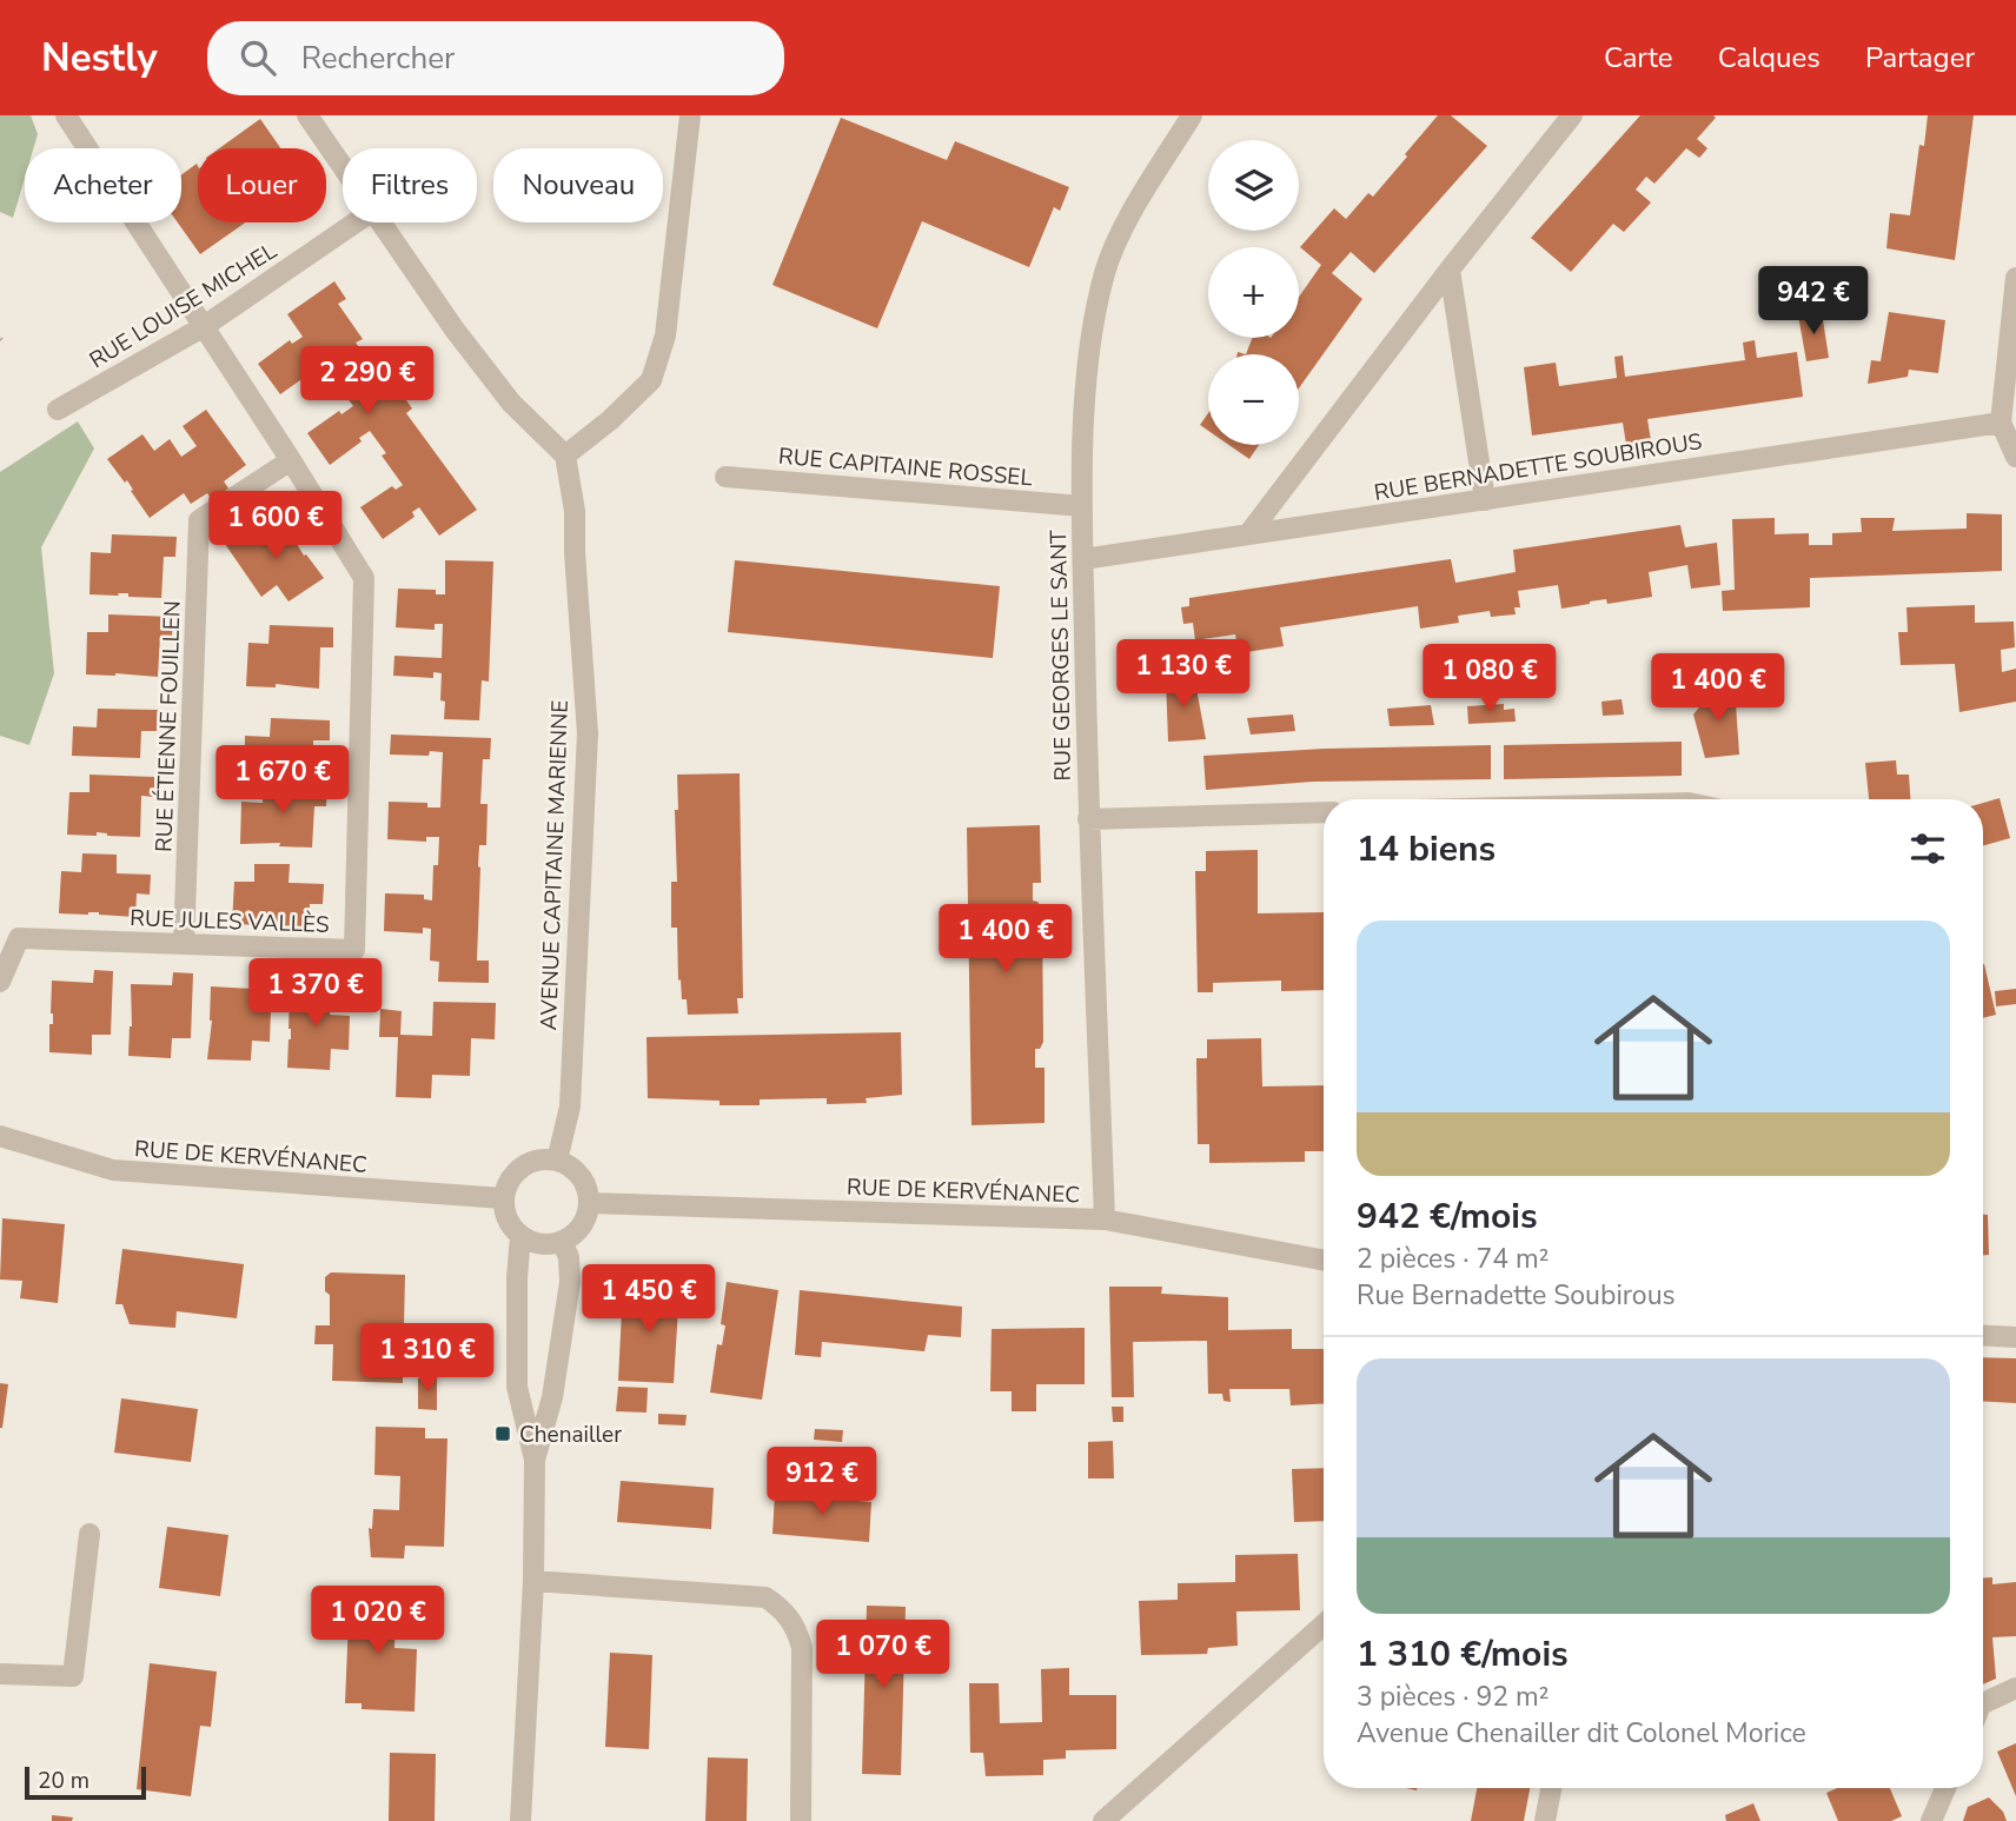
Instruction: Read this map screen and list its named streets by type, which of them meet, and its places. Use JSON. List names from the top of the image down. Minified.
{"streets":{"street":["RUE LOUISE MICHEL","RUE CAPITAINE ROSSEL","RUE BERNADETTE SOUBIROUS","RUE GEORGES LE SANT","RUE ÉTIENNE FOUILLEN","AVENUE CAPITAINE MARIENNE","RUE JULES VALLÈS","RUE DE KERVÉNANEC"]},"crossings":[["RUE LOUISE MICHEL","RUE JULES VALLÈS"],["RUE CAPITAINE ROSSEL","RUE GEORGES LE SANT"],["RUE BERNADETTE SOUBIROUS","RUE GEORGES LE SANT"],["RUE GEORGES LE SANT","RUE DE KERVÉNANEC"],["RUE ÉTIENNE FOUILLEN","RUE JULES VALLÈS"],["AVENUE CAPITAINE MARIENNE","RUE DE KERVÉNANEC"]],"places":{"transit":["Chenailler"]},"scale_bar":"20 m","page":{"header":"Nestly","search":"Rechercher","nav":["Carte","Calques","Partager"],"map_buttons":["+","−"],"chip":["Acheter","Louer","Filtres","Nouveau"],"price":["942 €","2 290 €","1 600 €","1 130 €","1 080 €","1 400 €","1 670 €","1 400 €","1 370 €","1 450 €","1 310 €","912 €","1 020 €","1 070 €"],"heading":"14 biens","list":[{"name":"942 €/mois","note":"2 pièces · 74 m² · Rue Bernadette Soubirous"},{"name":"1 310 €/mois","note":"3 pièces · 92 m² · Avenue Chenailler dit Colonel Morice"}],"scale":"20 m"}}
